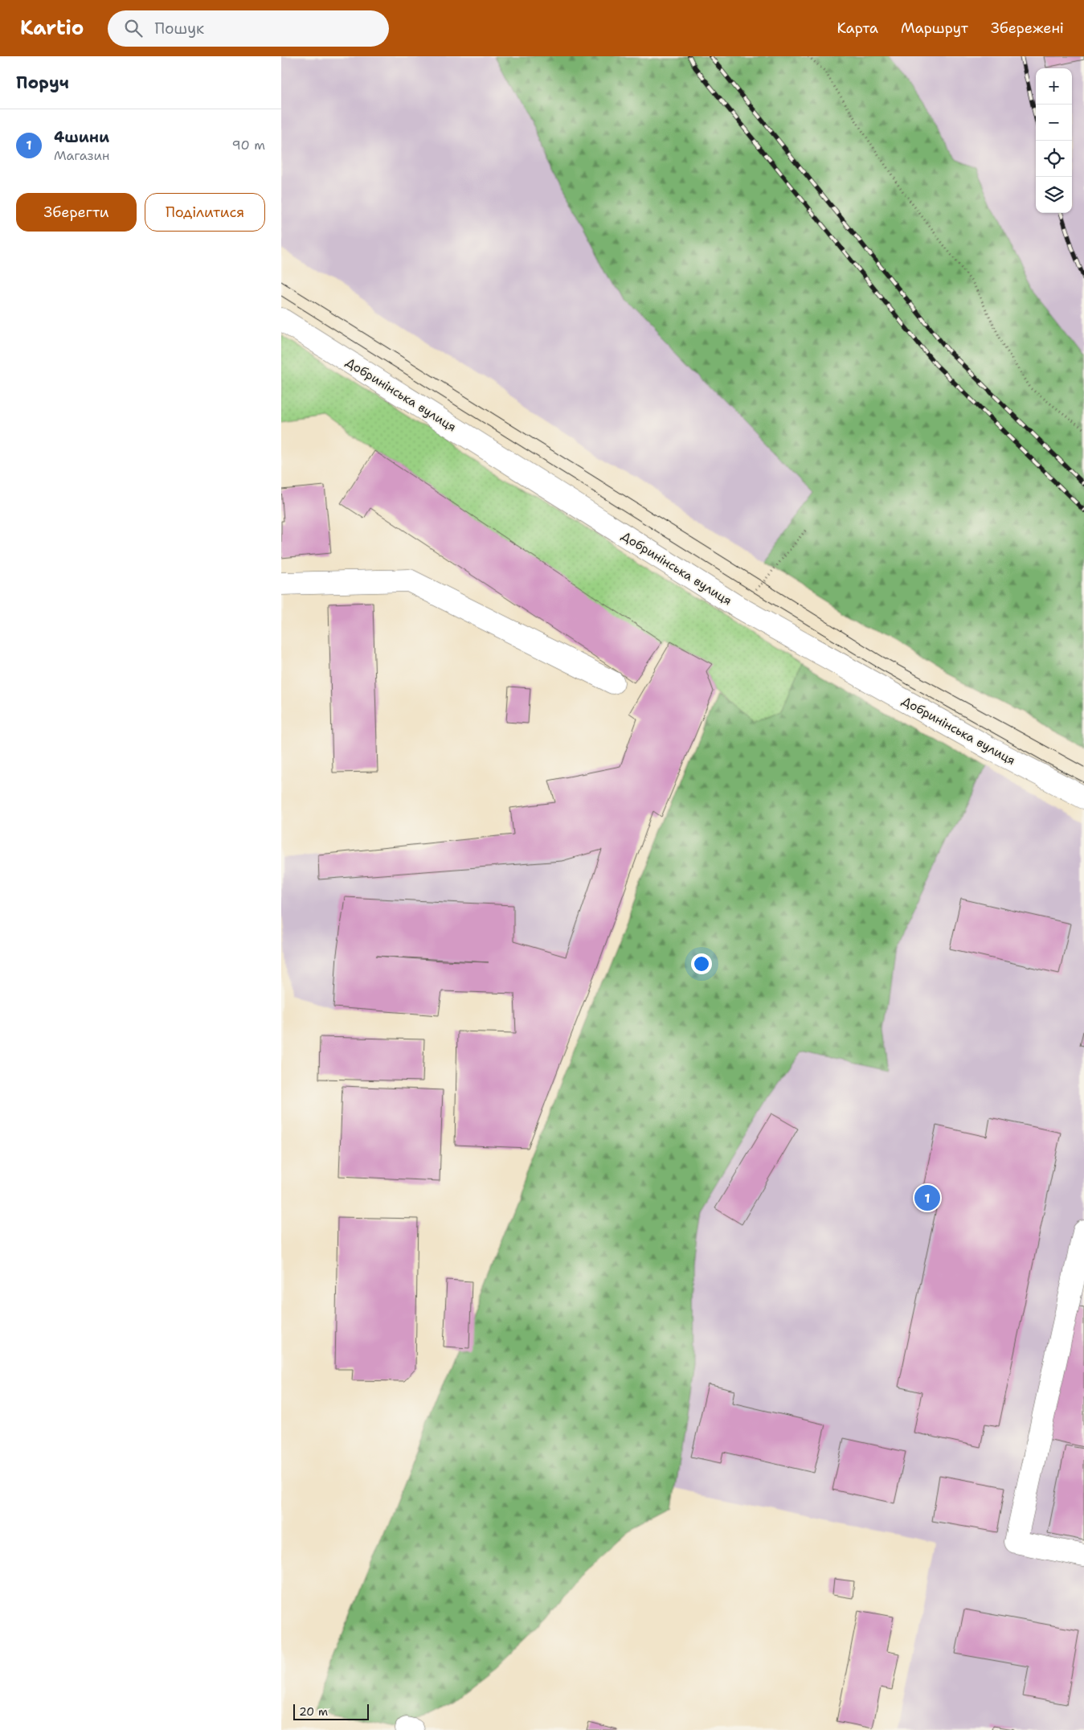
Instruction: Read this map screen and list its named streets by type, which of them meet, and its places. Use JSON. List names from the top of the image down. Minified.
{"streets":{"street":["Добринінська вулиця"]},"scale_bar":"20 m","page":{"header":"Kartio","search":"Пошук","nav":["Карта","Маршрут","Збережені"],"heading":"Поруч","map_buttons":["+","−"],"list":[{"mark":"1","name":"4шини","note":"Магазин","value":"90 m"}],"buttons":["Зберегти","Поділитися"],"pins":"1","scale":"20 m"}}
